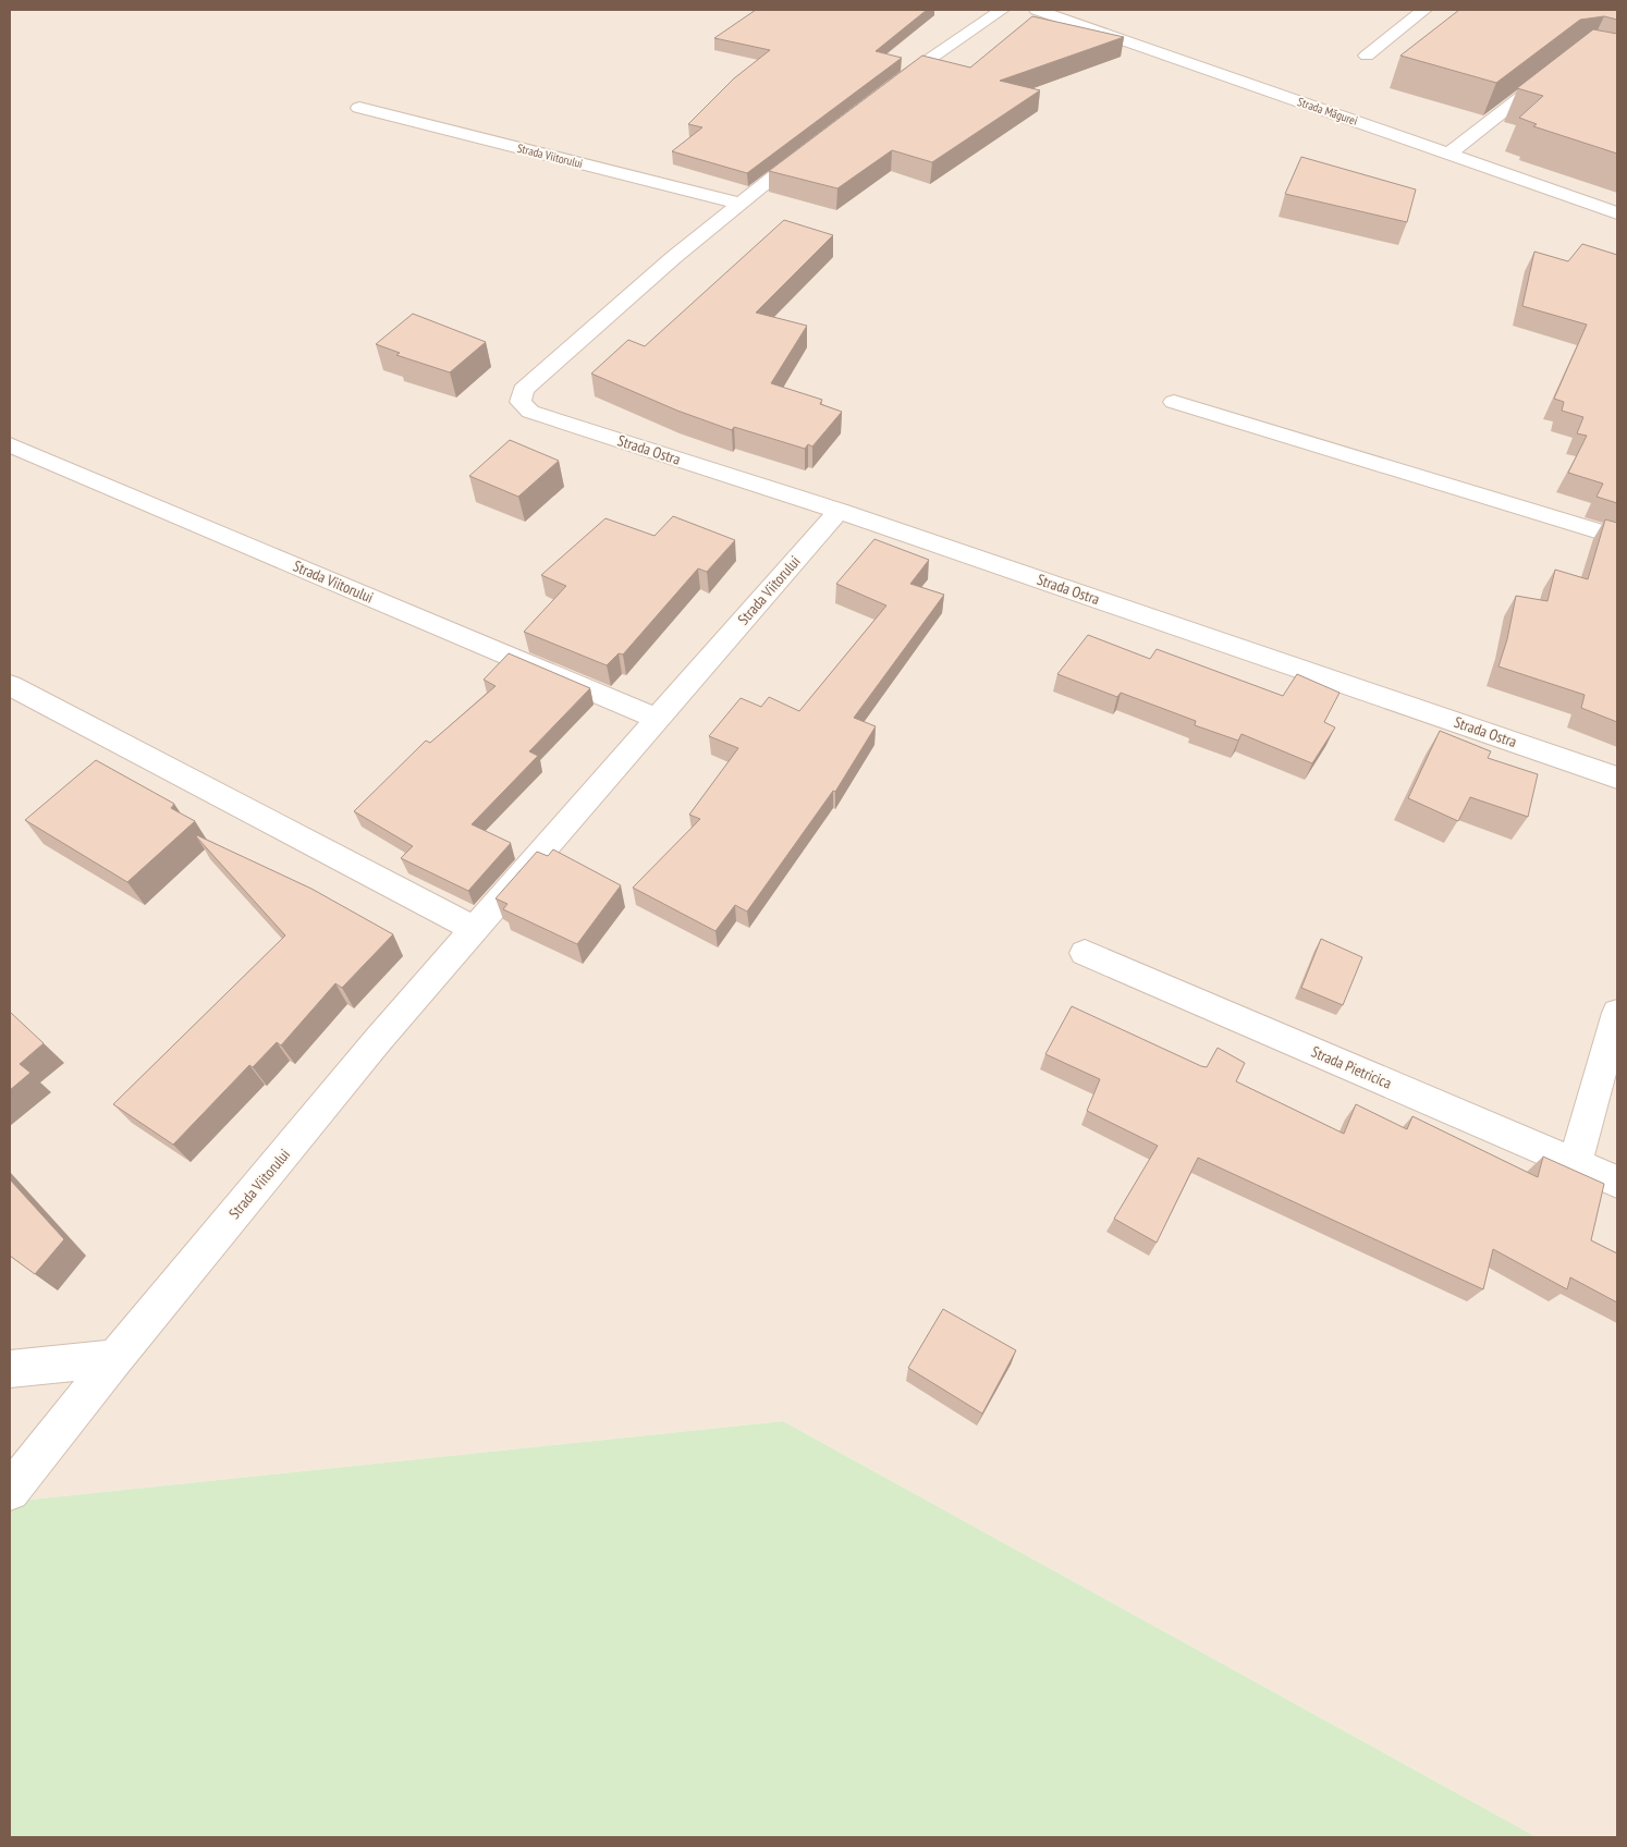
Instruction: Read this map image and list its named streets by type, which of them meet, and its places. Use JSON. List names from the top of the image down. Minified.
{"streets":{"street":["Strada Măgurei","Strada Viitorului","Strada Ostra","Strada Pietricica"]},"crossings":[["Strada Viitorului","Strada Ostra"]]}
